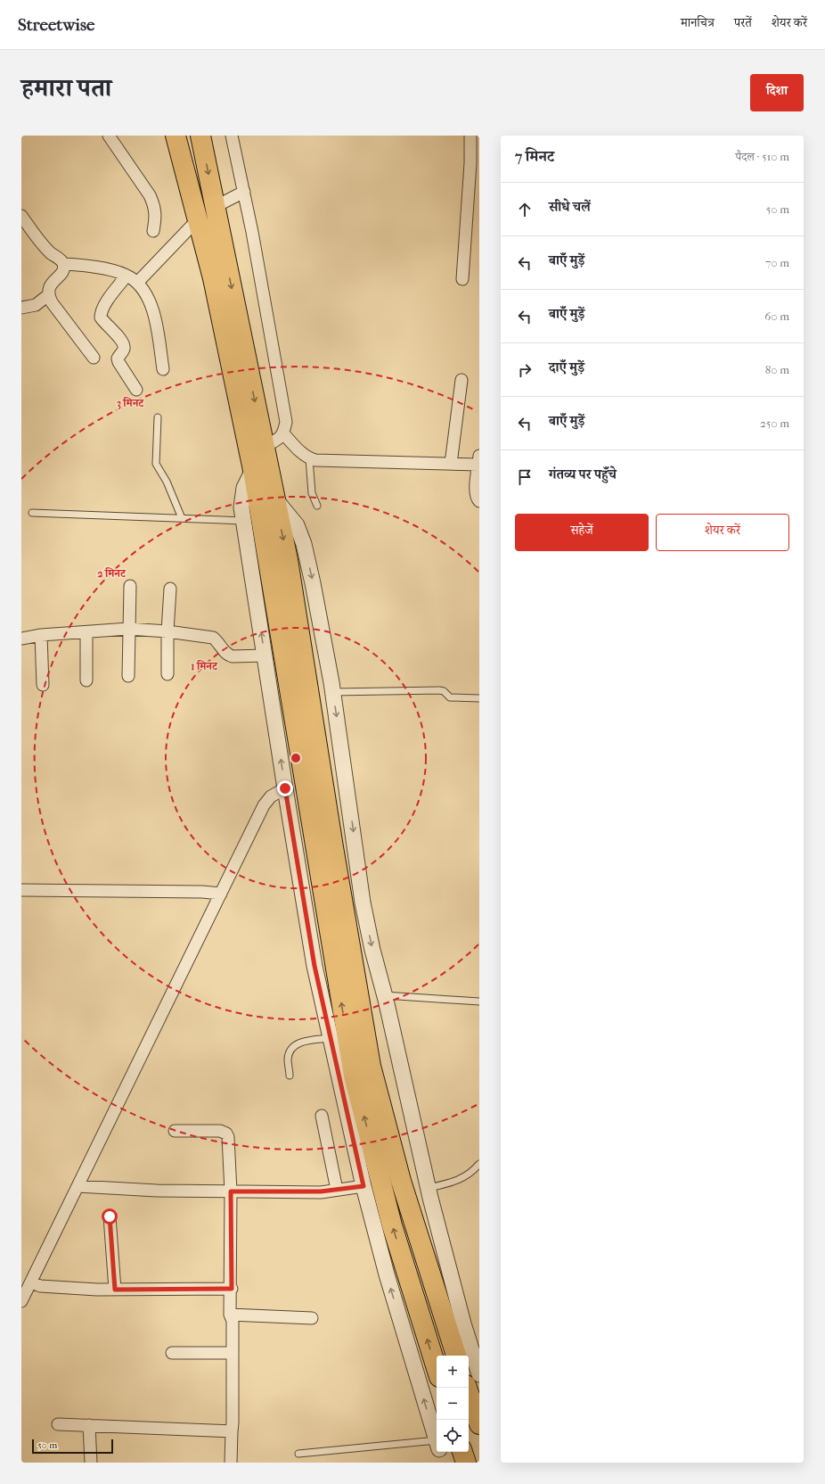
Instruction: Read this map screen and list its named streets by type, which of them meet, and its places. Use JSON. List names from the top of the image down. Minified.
{"scale_bar":"50 m","page":{"header":"Streetwise","nav":["मानचित्र","परतें","शेयर करें"],"title":"हमारा पता","buttons":["दिशा",["सहेजें","शेयर करें"]],"heading":["7 मिनट","पैदल · 510 m"],"list":[["सीधे चलें","50 m"],["बाएँ मुड़ें","70 m"],["बाएँ मुड़ें","60 m"],["दाएँ मुड़ें","80 m"],["बाएँ मुड़ें","250 m"],"गंतव्य पर पहुँचे"],"map_buttons":["+","−"],"scale":"50 m"},"rings":["3 मिनट","2 मिनट","1 मिनट"]}
